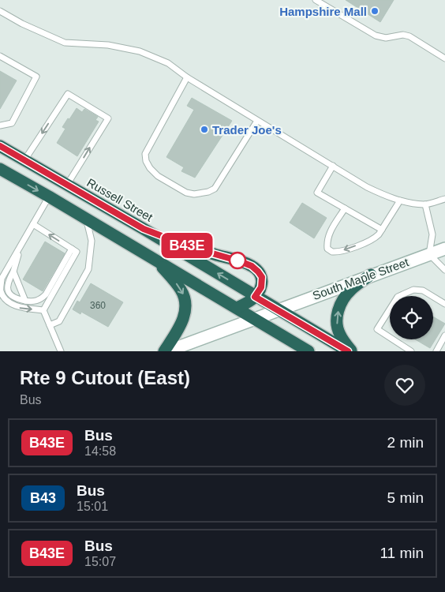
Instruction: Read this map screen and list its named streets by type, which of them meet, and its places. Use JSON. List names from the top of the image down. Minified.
{"streets":{"highway":["Russell Street"],"main road":["South Maple Street"]},"crossings":[["Russell Street","South Maple Street"]],"places":["Hampshire Mall","Trader Joe's"],"lines":["bus line B43E"],"house_numbers":["360"],"page":{"on_map":"B43E","heading":["Rte 9 Cutout (East)","Bus"],"list":[{"mark":"B43E","name":"Bus","note":"14:58","value":"2 min"},{"mark":"B43","name":"Bus","note":"15:01","value":"5 min"},{"mark":"B43E","name":"Bus","note":"15:07","value":"11 min"}]}}
